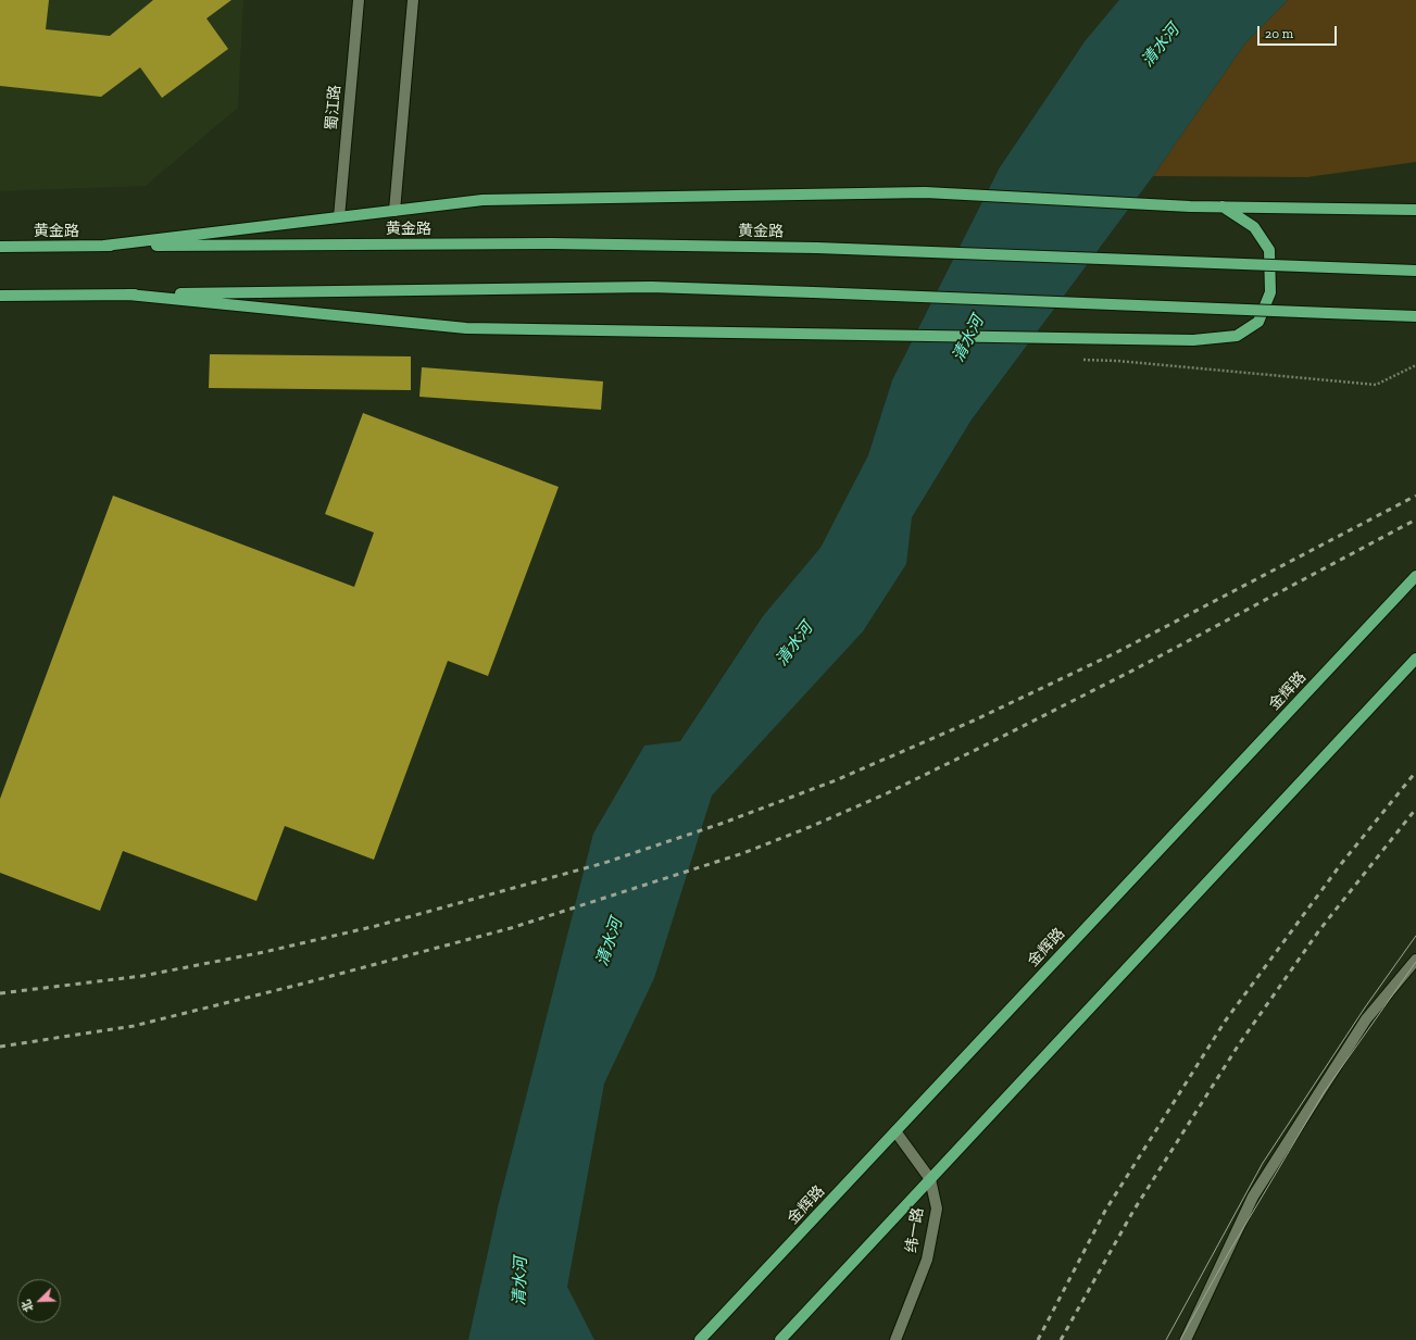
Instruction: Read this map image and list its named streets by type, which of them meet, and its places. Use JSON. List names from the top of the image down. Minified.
{"streets":{"main road":["黄金路","金辉路"],"street":["蜀江路","纬一路"]},"crossings":[["金辉路","纬一路"]],"water":["清水河"],"scale_bar":"20 m","north":"bottom left"}
